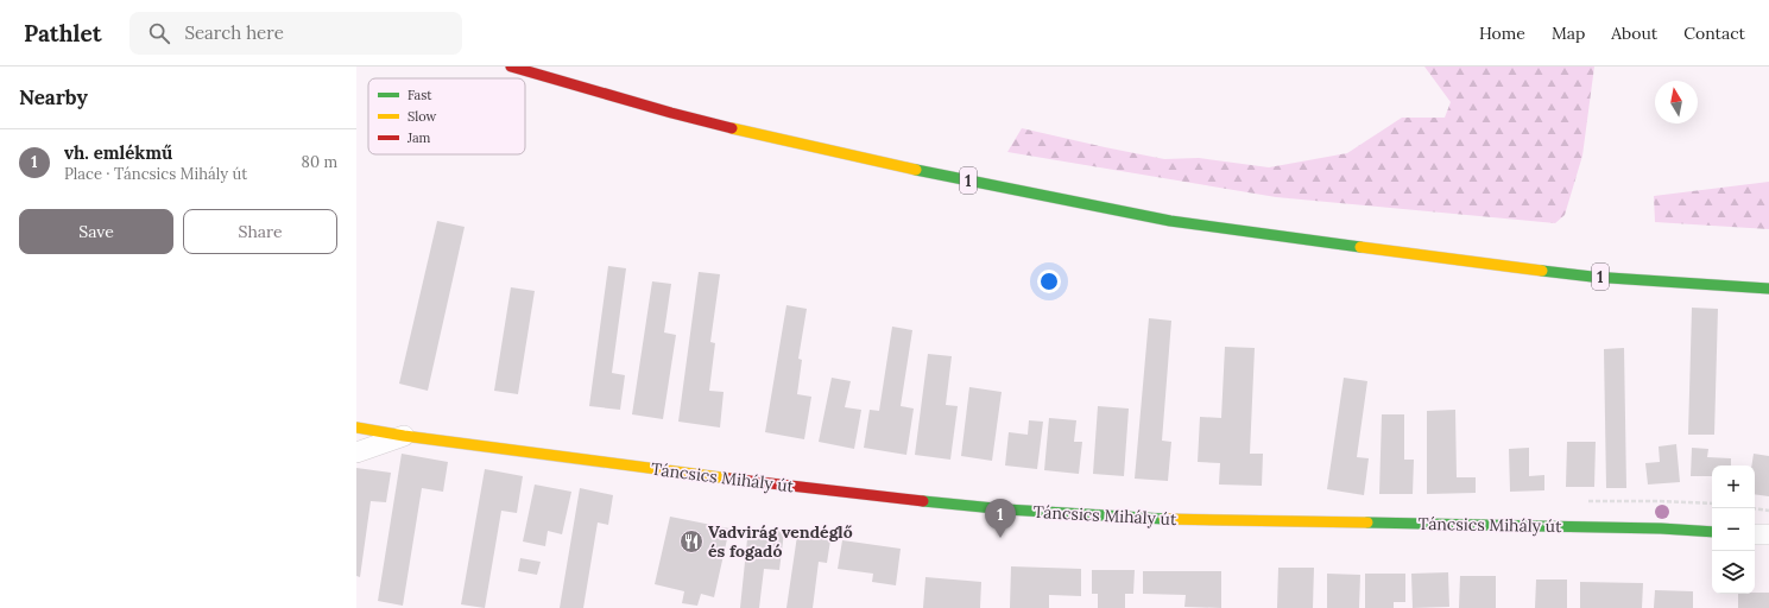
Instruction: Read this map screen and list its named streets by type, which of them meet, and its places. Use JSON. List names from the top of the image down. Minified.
{"streets":{"street":["1","Táncsics Mihály út"]},"places":{"restaurant":["Vadvirág vendéglő és fogadó"]},"legend":["Fast","Slow","Jam"],"north":"top","page":{"header":"Pathlet","search":"Search here","nav":["Home","Map","About","Contact"],"heading":"Nearby","list":[{"mark":"1","name":"vh. emlékmű","note":"Place · Táncsics Mihály út","value":"80 m"}],"buttons":["Save","Share"],"map_buttons":["+","−"],"pins":"1"}}
